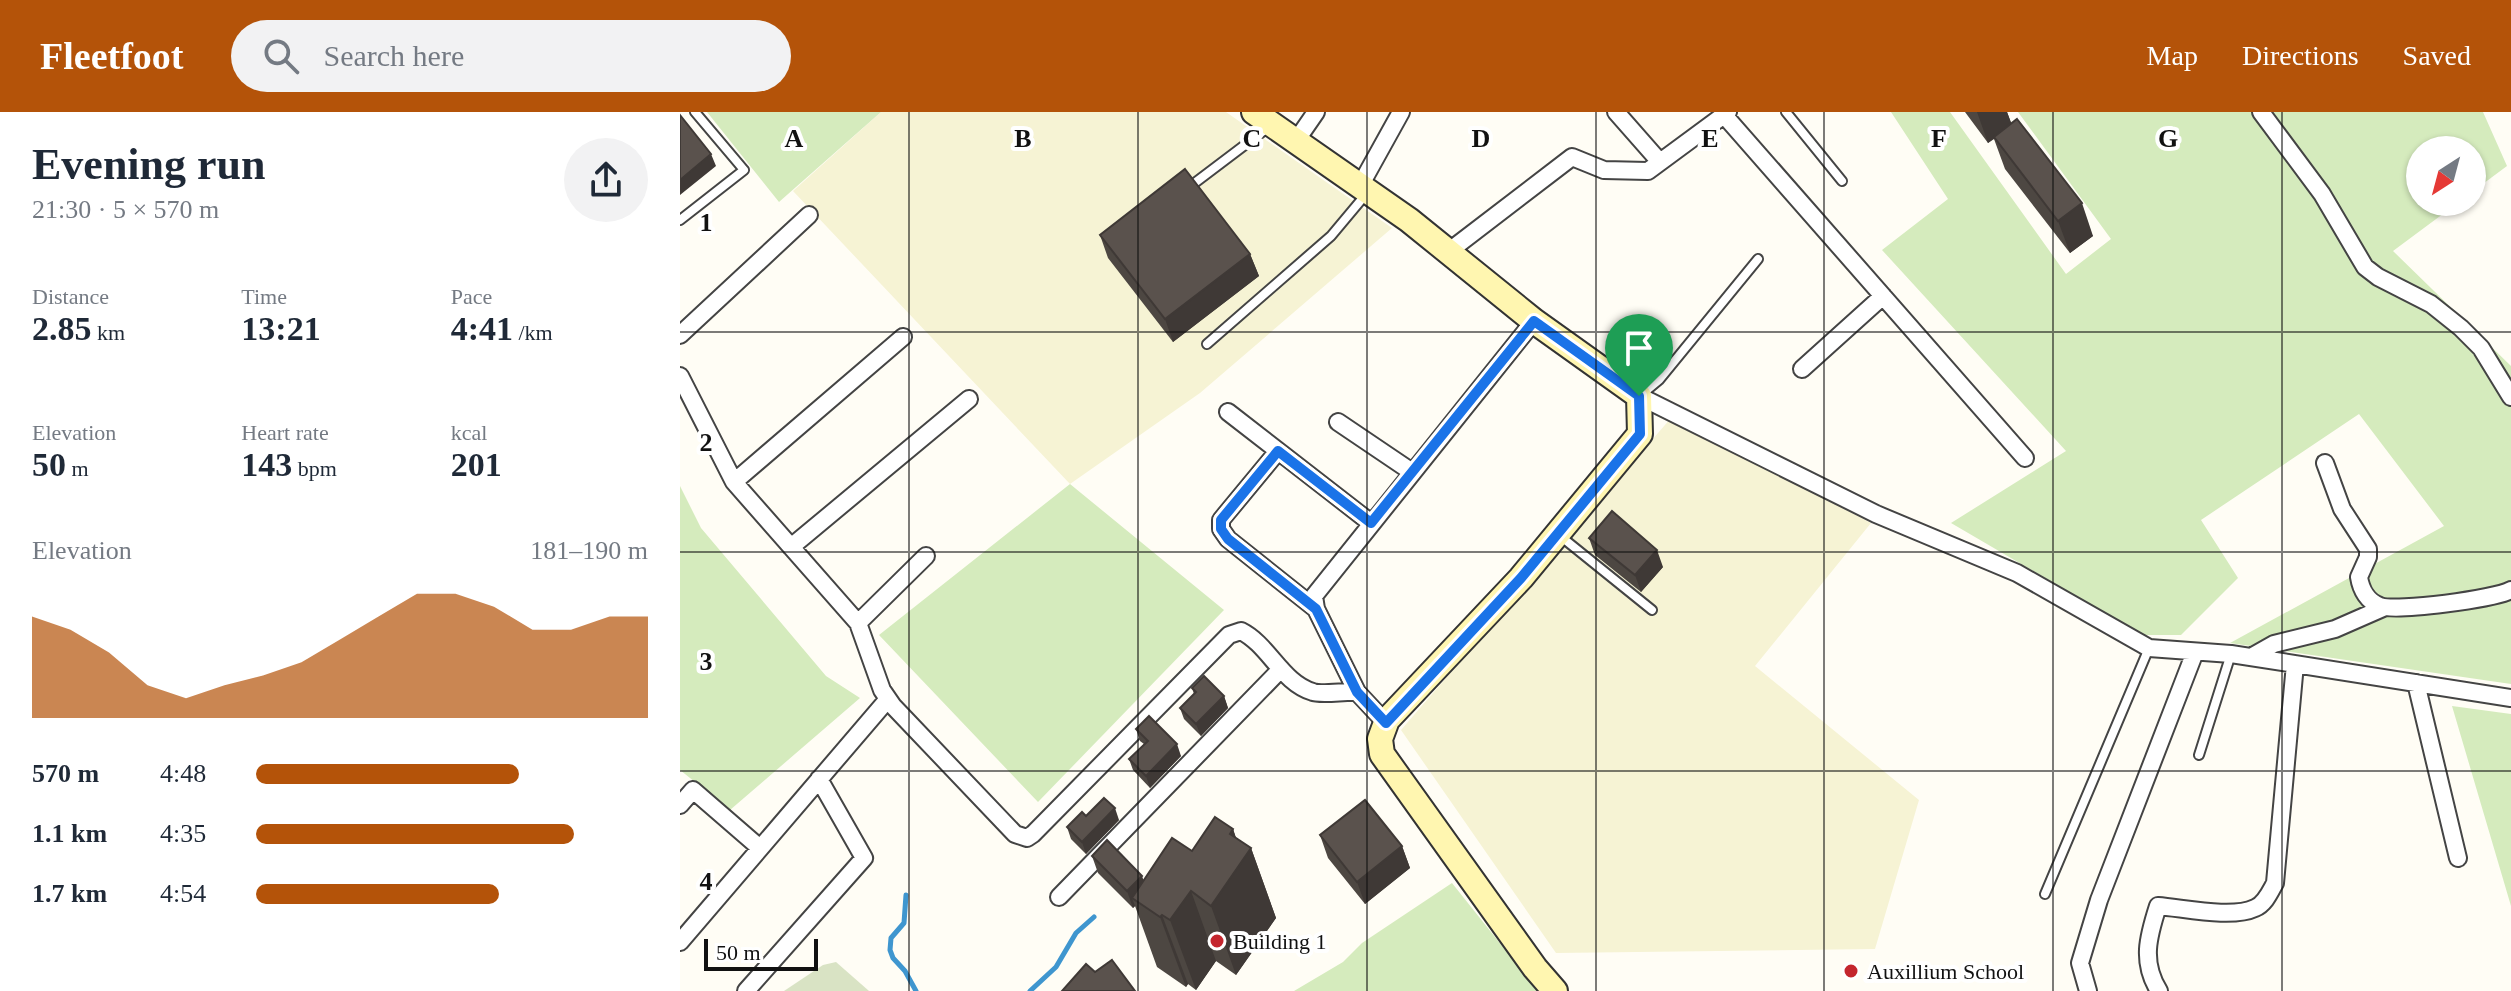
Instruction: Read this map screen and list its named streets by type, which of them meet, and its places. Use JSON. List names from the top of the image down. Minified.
{"places":["Building 1","Auxillium School"],"scale_bar":"50 m","north":"bottom left","page":{"header":"Fleetfoot","search":"Search here","nav":["Map","Directions","Saved"],"heading":["Evening run","21:30 · 5 × 570 m"],"stats":[["Distance","2.85 km"],["Time","13:21"],["Pace","4:41 /km"],["Elevation","50 m"],["Heart rate","143 bpm"],["kcal","201"]],"chart":["Elevation","181–190 m"],"list":[{"name":"570 m","note":"4:48"},{"name":"1.1 km","note":"4:35"},{"name":"1.7 km","note":"4:54"}],"scale":"50 m"},"grid":{"columns":["A","B","C","D","E","F","G"],"rows":["1","2","3","4"]}}
